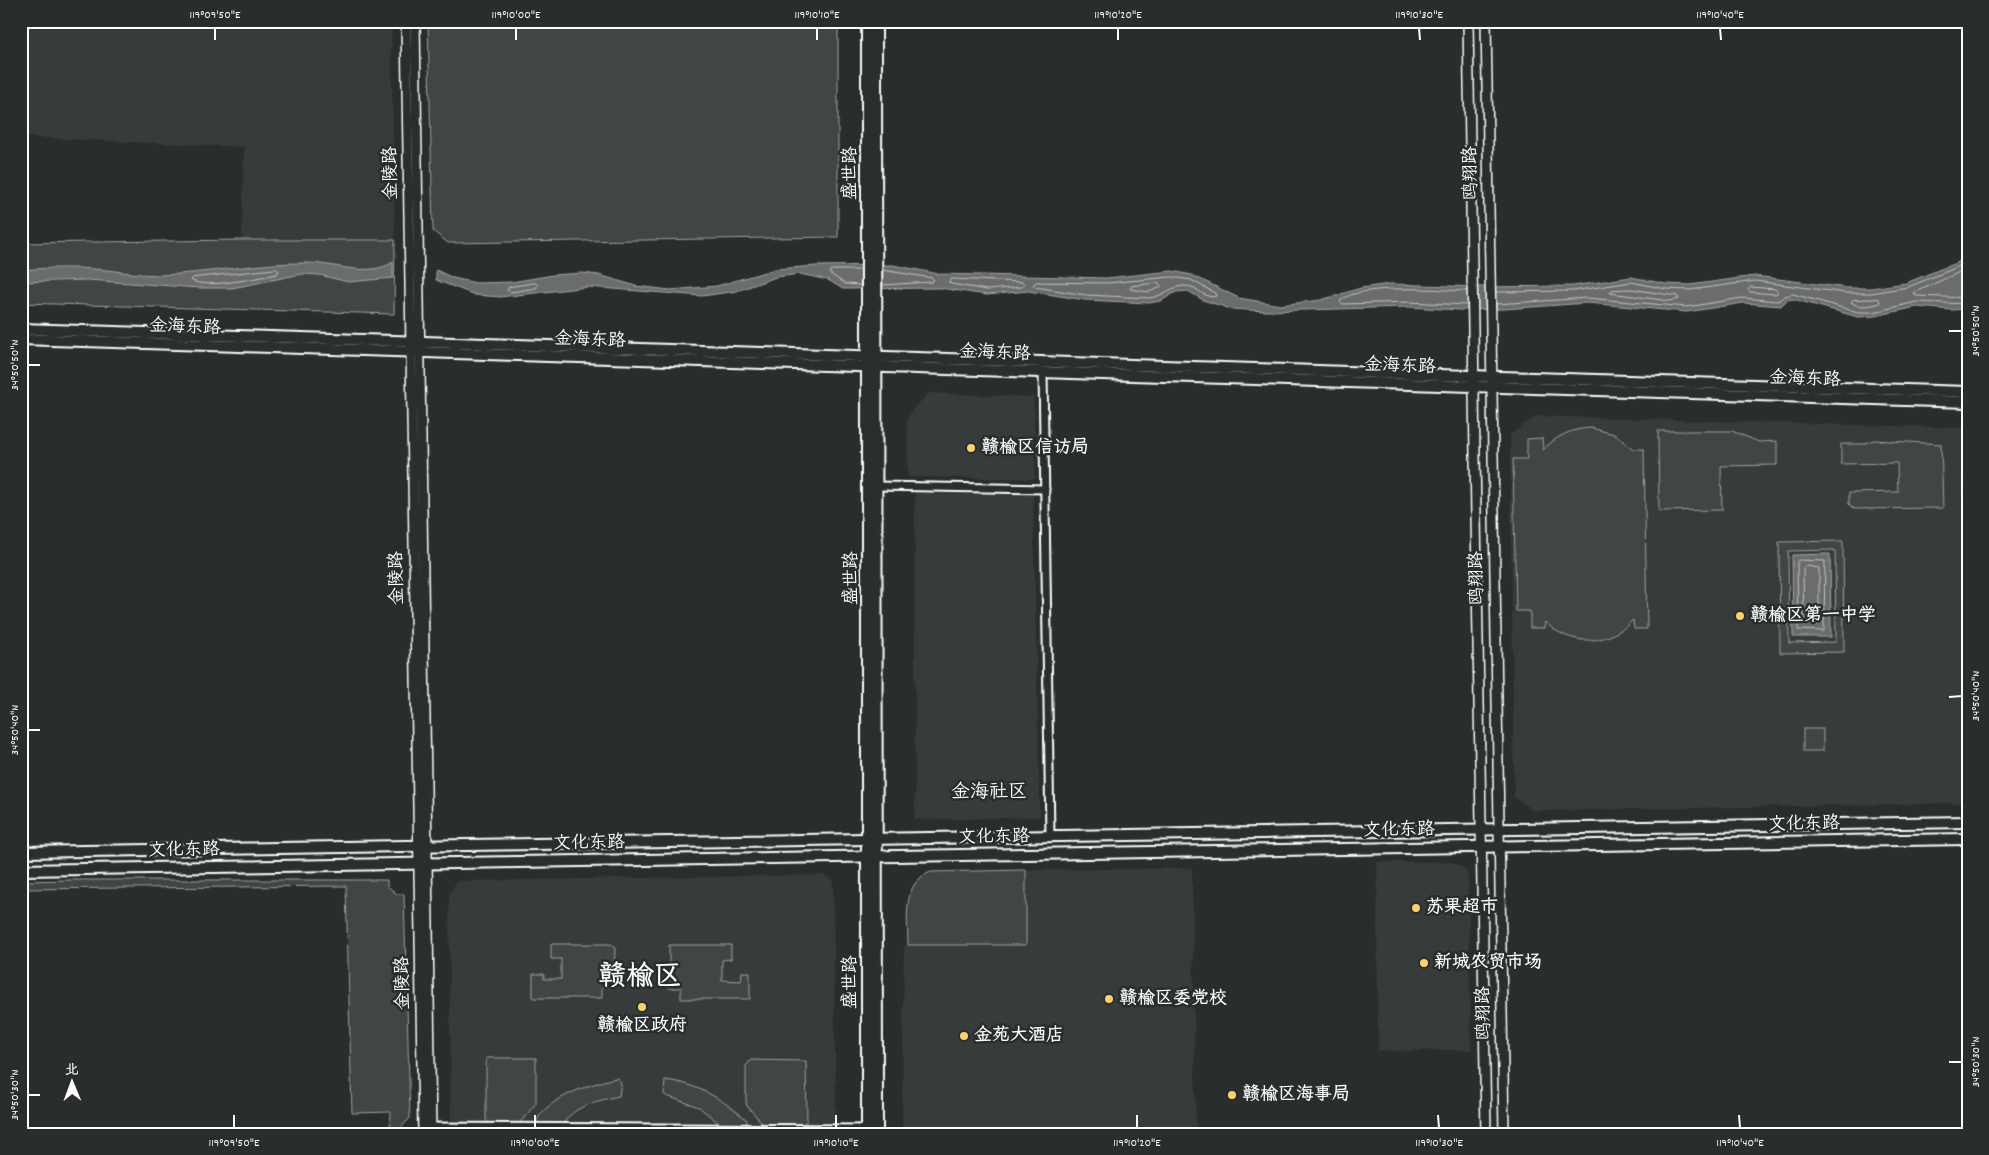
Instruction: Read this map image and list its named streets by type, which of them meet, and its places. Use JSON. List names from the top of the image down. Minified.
{"streets":{"main road":["盛世路","金海东路","文化东路"],"street":["金陵路","鸥翔路"]},"crossings":[["金陵路","金海东路"],["金陵路","文化东路"],["盛世路","金海东路"],["盛世路","文化东路"],["鸥翔路","金海东路"],["鸥翔路","文化东路"]],"districts":["金海社区","赣榆区"],"places":["赣榆区信访局","赣榆区第一中学","苏果超市","新城农贸市场","赣榆区委党校","赣榆区政府","金苑大酒店","赣榆区海事局"],"north":"top","coordinates":["119°09'50\"E","119°10'00\"E","119°10'10\"E","119°10'20\"E","119°10'30\"E","119°10'40\"E","34°50'50\"N","34°50'40\"N","34°50'30\"N"]}
